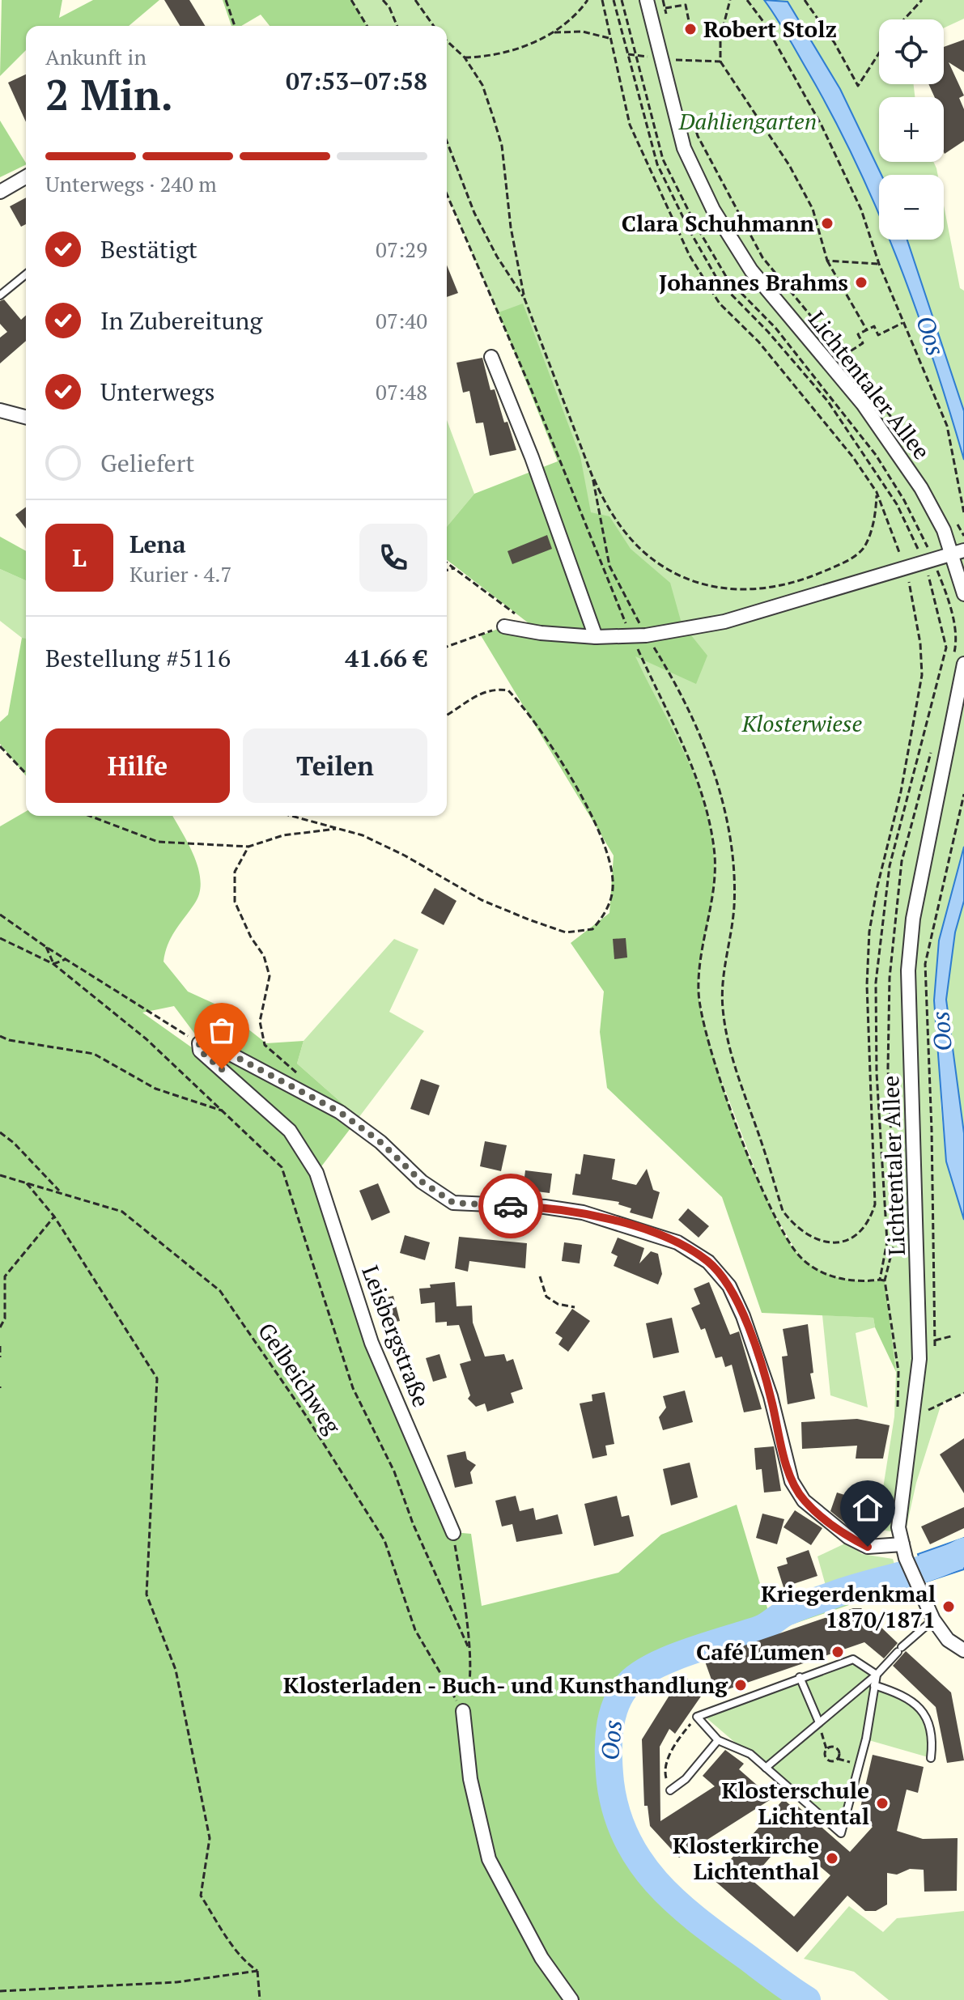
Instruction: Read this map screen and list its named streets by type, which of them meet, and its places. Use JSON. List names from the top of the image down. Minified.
{"streets":{"street":["Lichtentaler Allee","Leisbergstraße"],"path":["Gelbeichweg"]},"water":["Oos"],"parks":["Dahliengarten","Klosterwiese"],"places":["Robert Stolz","Clara Schuhmann","Johannes Brahms","Kriegerdenkmal 1870/1871","Café Lumen","Klosterladen - Buch- und Kunsthandlung","Klosterschule Lichtental","Klosterkirche Lichtenthal"],"page":{"map_buttons":["+","−"],"heading":["2 Min.","Ankunft in","07:53–07:58"],"panel":["Lena","Kurier · 4.7","Bestellung #5116","41.66 €"],"bar":"Unterwegs · 240 m","list":[["Bestätigt","07:29"],["In Zubereitung","07:40"],["Unterwegs","07:48"],"Geliefert"],"round":"L","buttons":["Hilfe","Teilen"]}}
